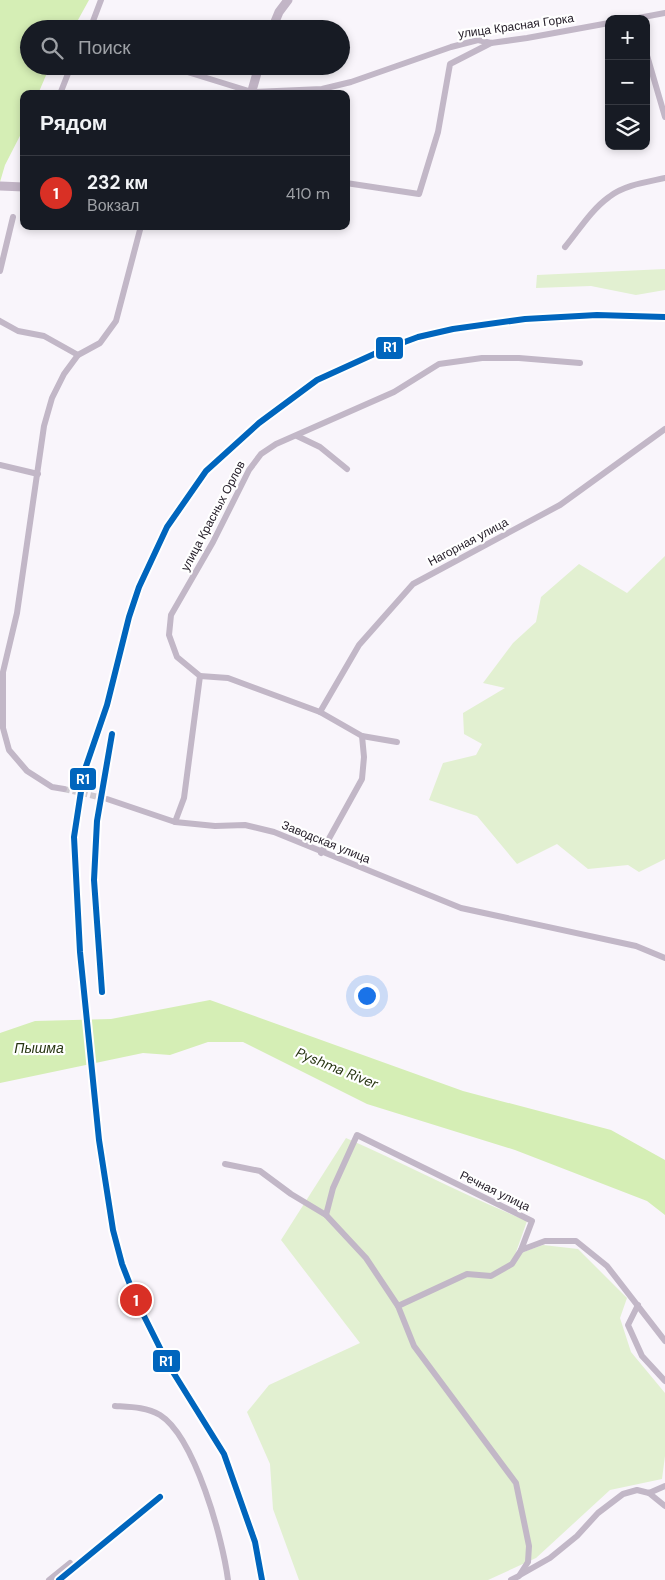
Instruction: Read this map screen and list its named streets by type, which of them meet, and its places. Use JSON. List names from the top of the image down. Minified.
{"streets":{"street":["улица Красная Горка","улица Красных Орлов","Нагорная улица","Заводская улица","Речная улица"]},"water":["Пышма","Pyshma River"],"lines":["transit line R1"],"page":{"map_buttons":["+","−"],"search":"Поиск","heading":"Рядом","list":[{"mark":"1","name":"232 км","note":"Вокзал","value":"410 m"}],"pins":"1"}}
